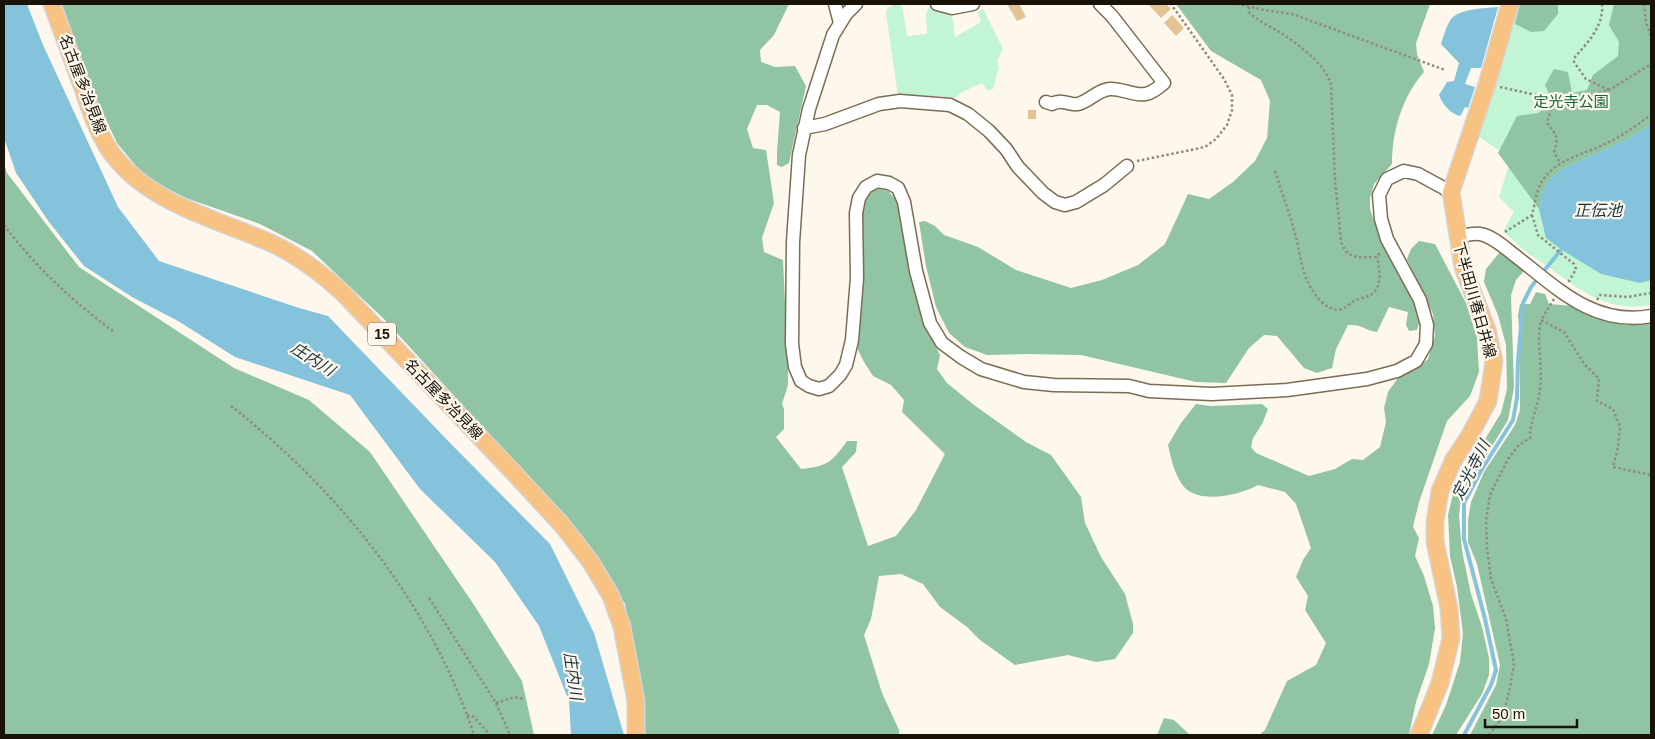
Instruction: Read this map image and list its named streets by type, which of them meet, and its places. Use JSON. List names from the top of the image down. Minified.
{"streets":{"main road":["名古屋多治見線","下半田川春日井線","15"]},"water":["正伝池","庄内川","定光寺川"],"parks":["定光寺公園"],"scale_bar":"50 m"}
